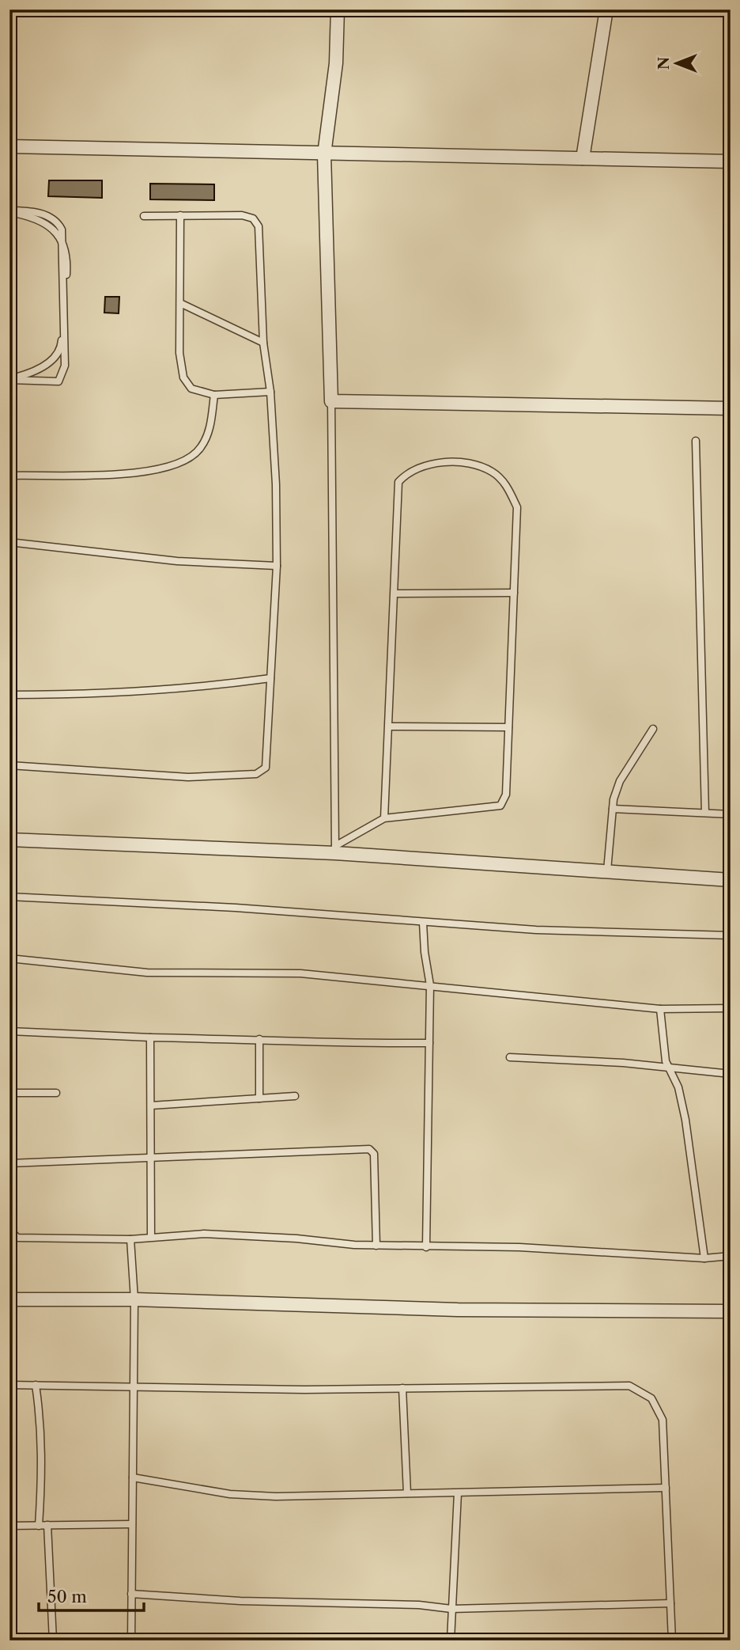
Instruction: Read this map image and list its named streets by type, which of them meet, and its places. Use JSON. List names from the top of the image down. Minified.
{"scale_bar":"50 m","north":"left"}
